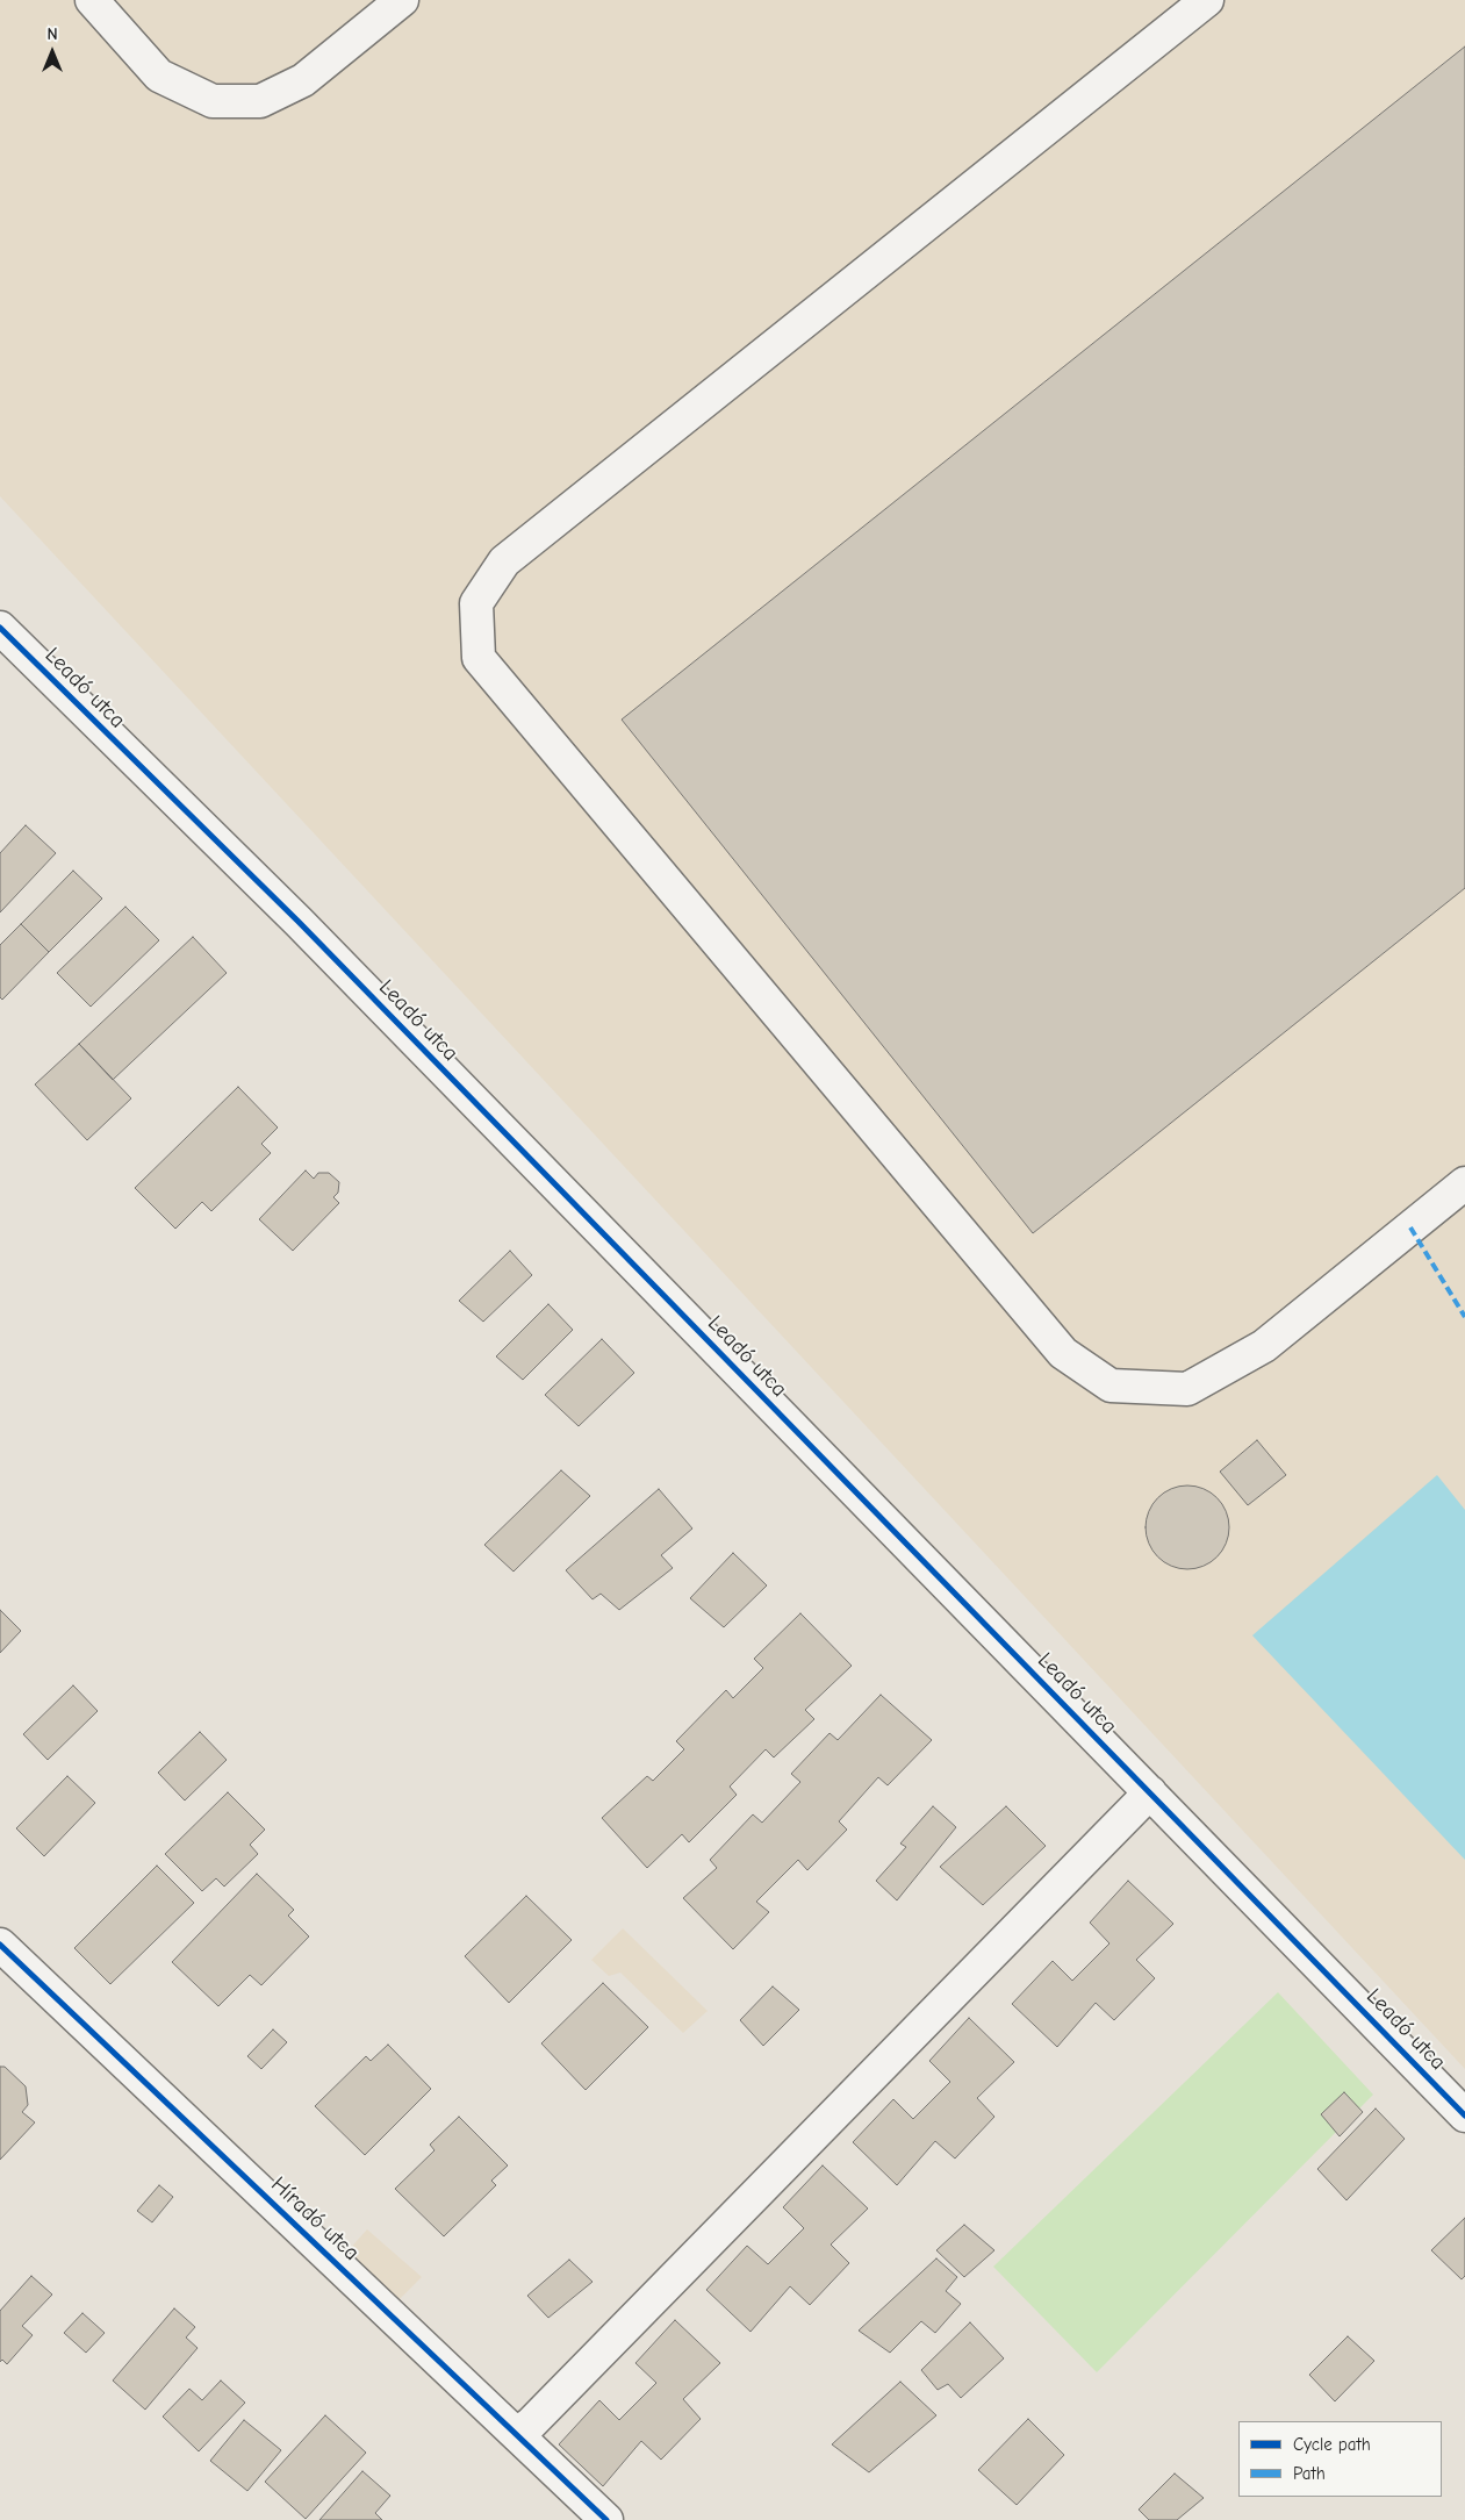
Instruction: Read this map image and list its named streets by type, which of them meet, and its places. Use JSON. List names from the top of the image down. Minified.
{"streets":{"street":["Leadó utca","Híradó utca"]},"legend":["Cycle path","Path"],"north":"top"}
